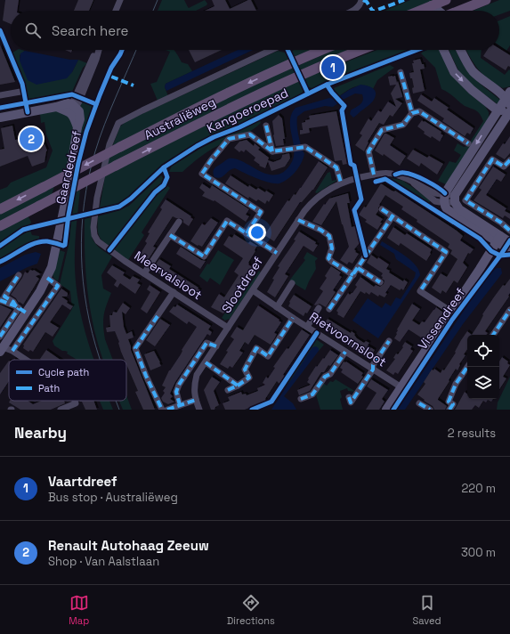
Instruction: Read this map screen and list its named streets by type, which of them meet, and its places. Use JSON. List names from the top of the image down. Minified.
{"streets":{"main road":["Australiëweg"],"street":["Gaardedreef","Meervalsloot","Slootdreef","Vissendreef","Rietvoornsloot"],"cycle path":["Kangoeroepad"]},"crossings":[["Meervalsloot","Slootdreef"],["Slootdreef","Rietvoornsloot"],["Vissendreef","Rietvoornsloot"]],"legend":["Cycle path","Path"],"page":{"search":"Search here","pins":["1","2"],"heading":["Nearby","2 results"],"list":[{"mark":"1","name":"Vaartdreef","note":"Bus stop · Australiëweg","value":"220 m"},{"mark":"2","name":"Renault Autohaag Zeeuw","note":"Shop · Van Aalstlaan","value":"300 m"}],"nav":["Map","Directions","Saved"]}}
